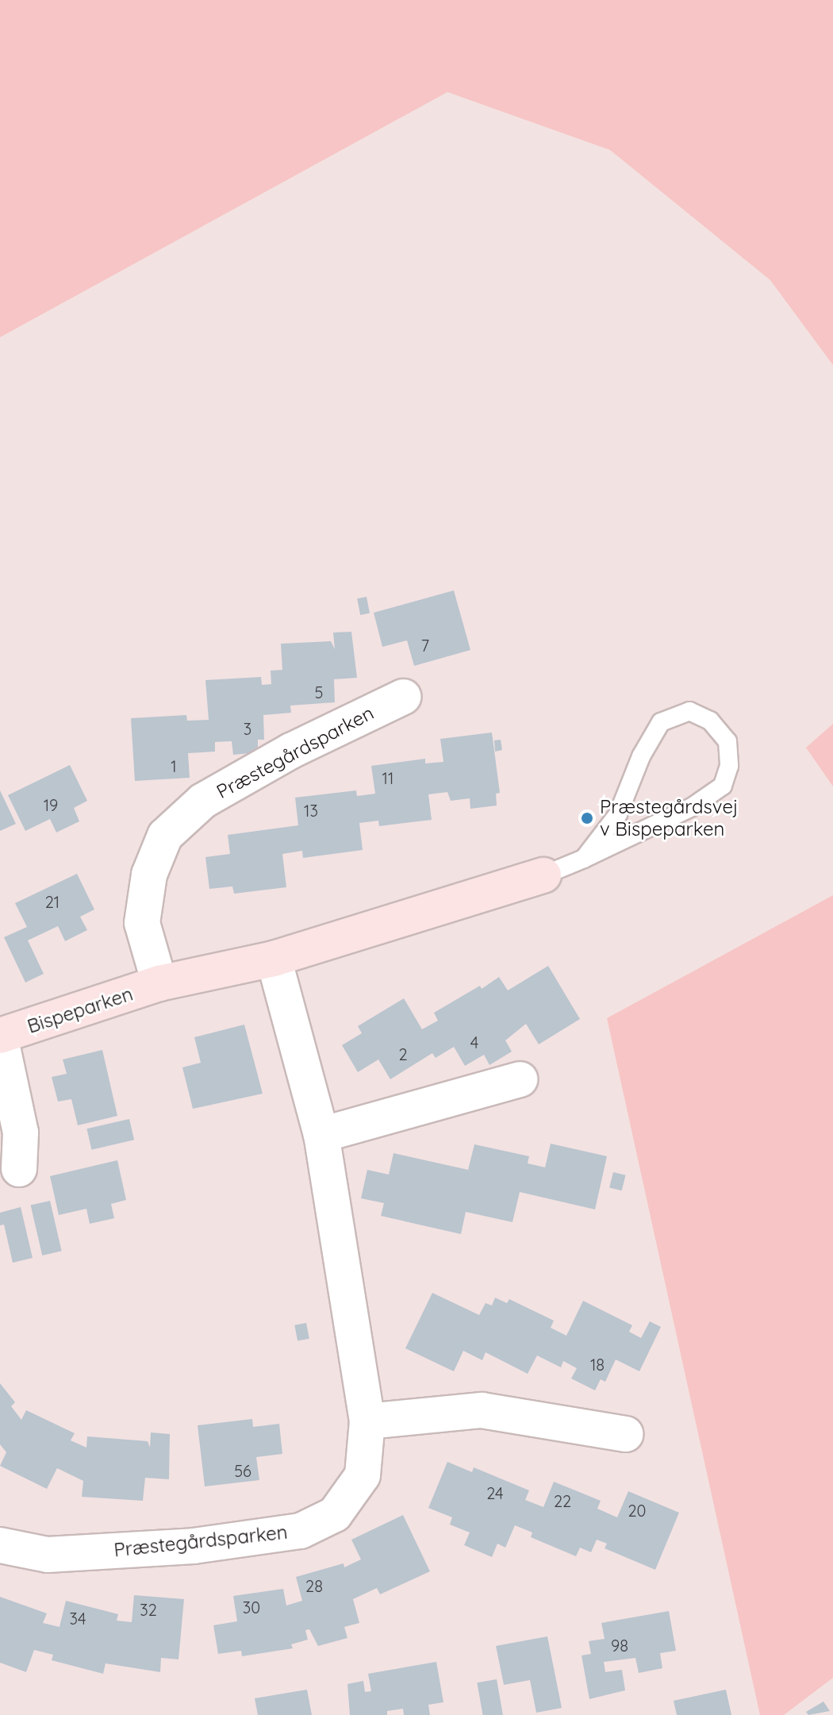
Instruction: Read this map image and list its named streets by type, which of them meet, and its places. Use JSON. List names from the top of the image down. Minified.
{"streets":{"street":["Præstegårdsparken","Bispeparken"]},"crossings":[["Præstegårdsparken","Bispeparken"]],"places":["Præstegårdsvej v Bispeparken"],"house_numbers":["7","5","3","1","11","19","13","21","4","2","18","56","24","22","20","28","30","32","34","98"]}
